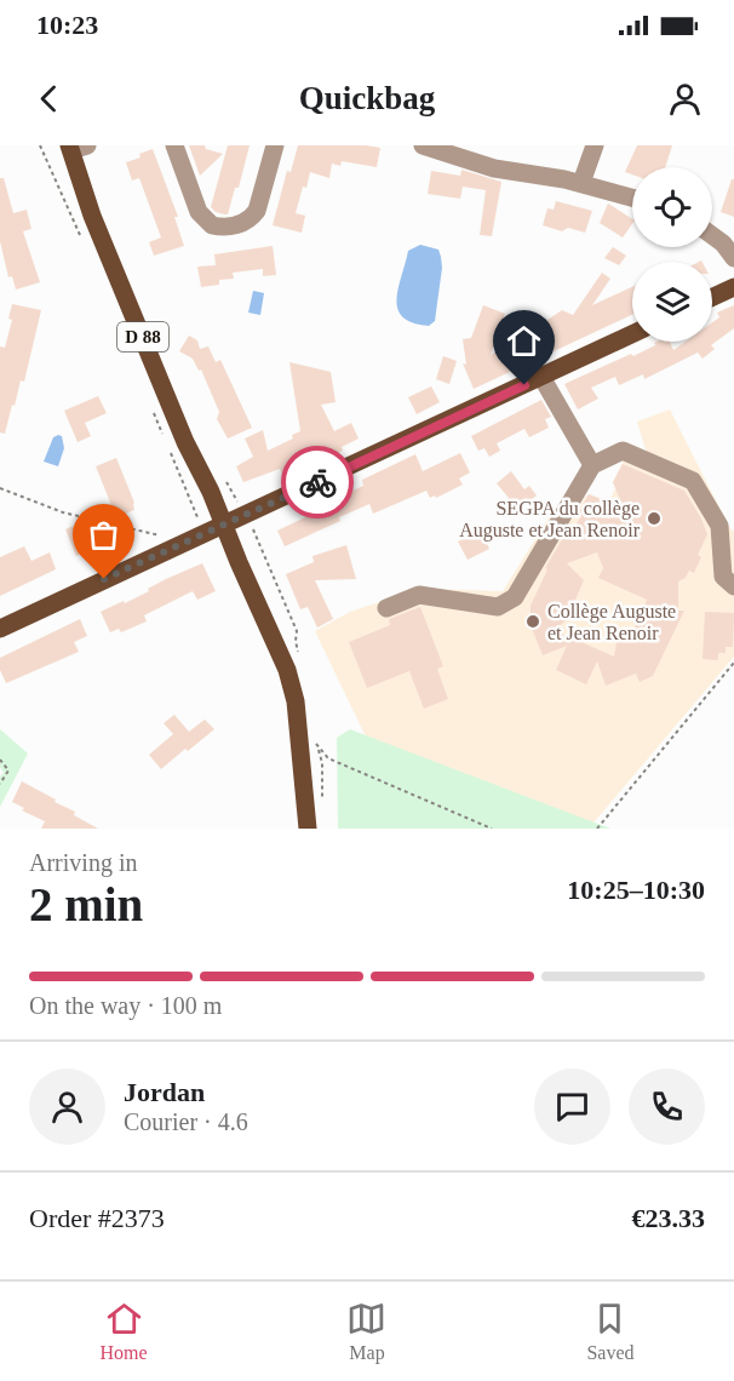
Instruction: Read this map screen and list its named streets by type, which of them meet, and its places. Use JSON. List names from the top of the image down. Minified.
{"streets":{"main road":["D 88"]},"places":["SEGPA du collège Auguste et Jean Renoir","Collège Auguste et Jean Renoir"],"page":{"status":"10:23","header":"Quickbag","heading":["2 min","Arriving in","10:25–10:30"],"panel":["Jordan","Courier · 4.6","Order #2373","€23.33"],"bar":"On the way · 100 m","tabs":["Home","Map","Saved"]}}
